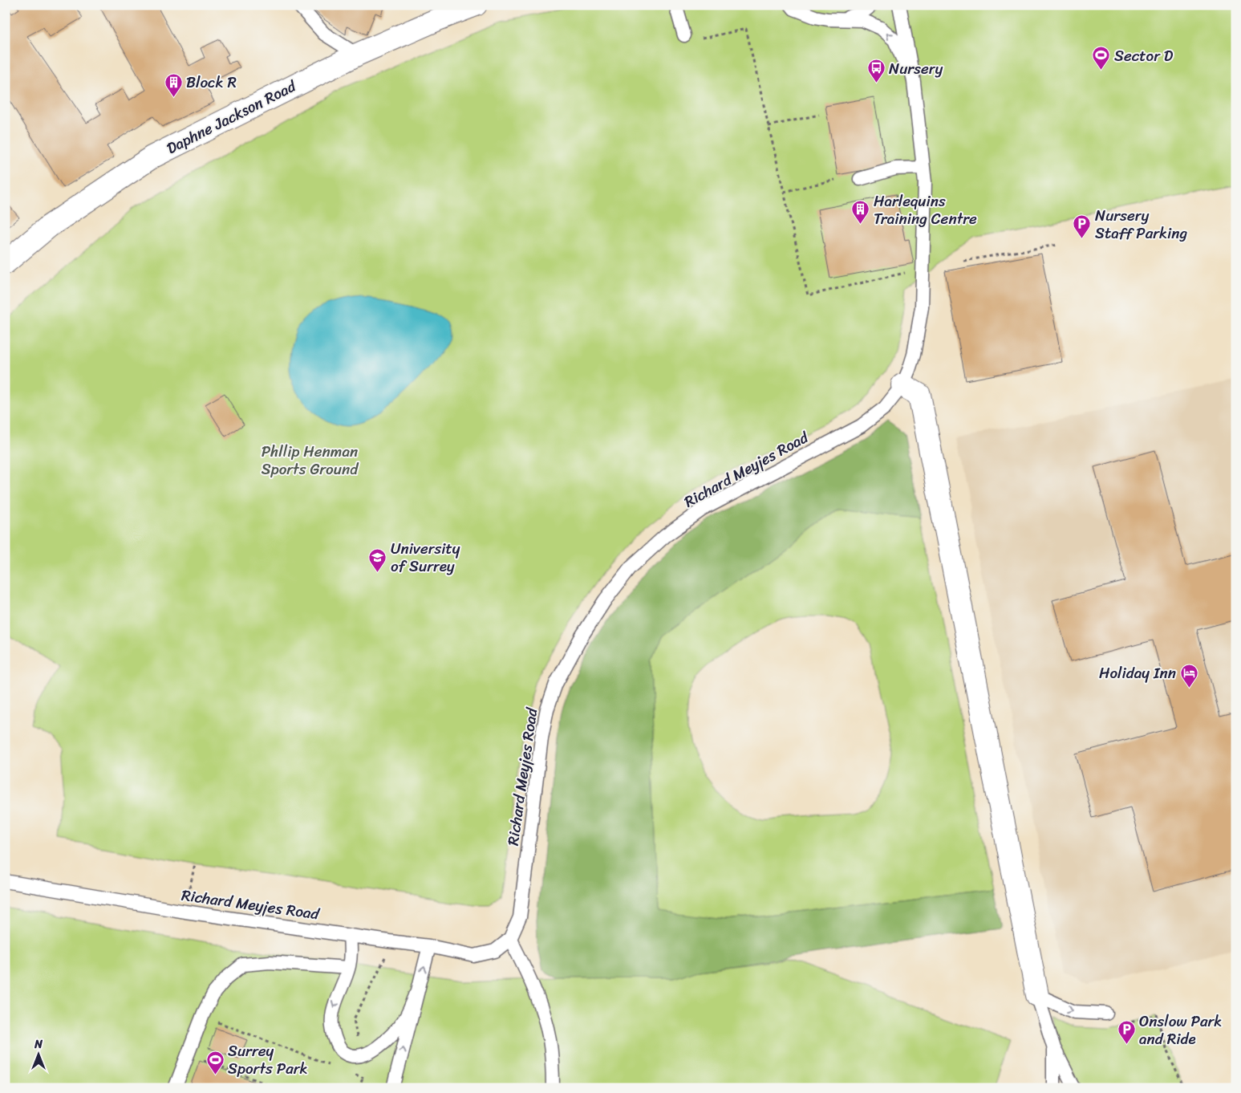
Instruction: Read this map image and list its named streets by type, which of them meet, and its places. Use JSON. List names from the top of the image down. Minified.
{"streets":{"street":["Daphne Jackson Road"],"lane":["Richard Meyjes Road"]},"parks":["Phllip Henman Sports Ground"],"places":{"sports":["Sector D","Surrey Sports Park"],"bus stop":["Nursery"],"building":["Block R","Harlequins Training Centre"],"parking":["Nursery Staff Parking","Onslow Park and Ride"],"school or university":["University of Surrey"],"hotel":["Holiday Inn"]},"north":"top"}
